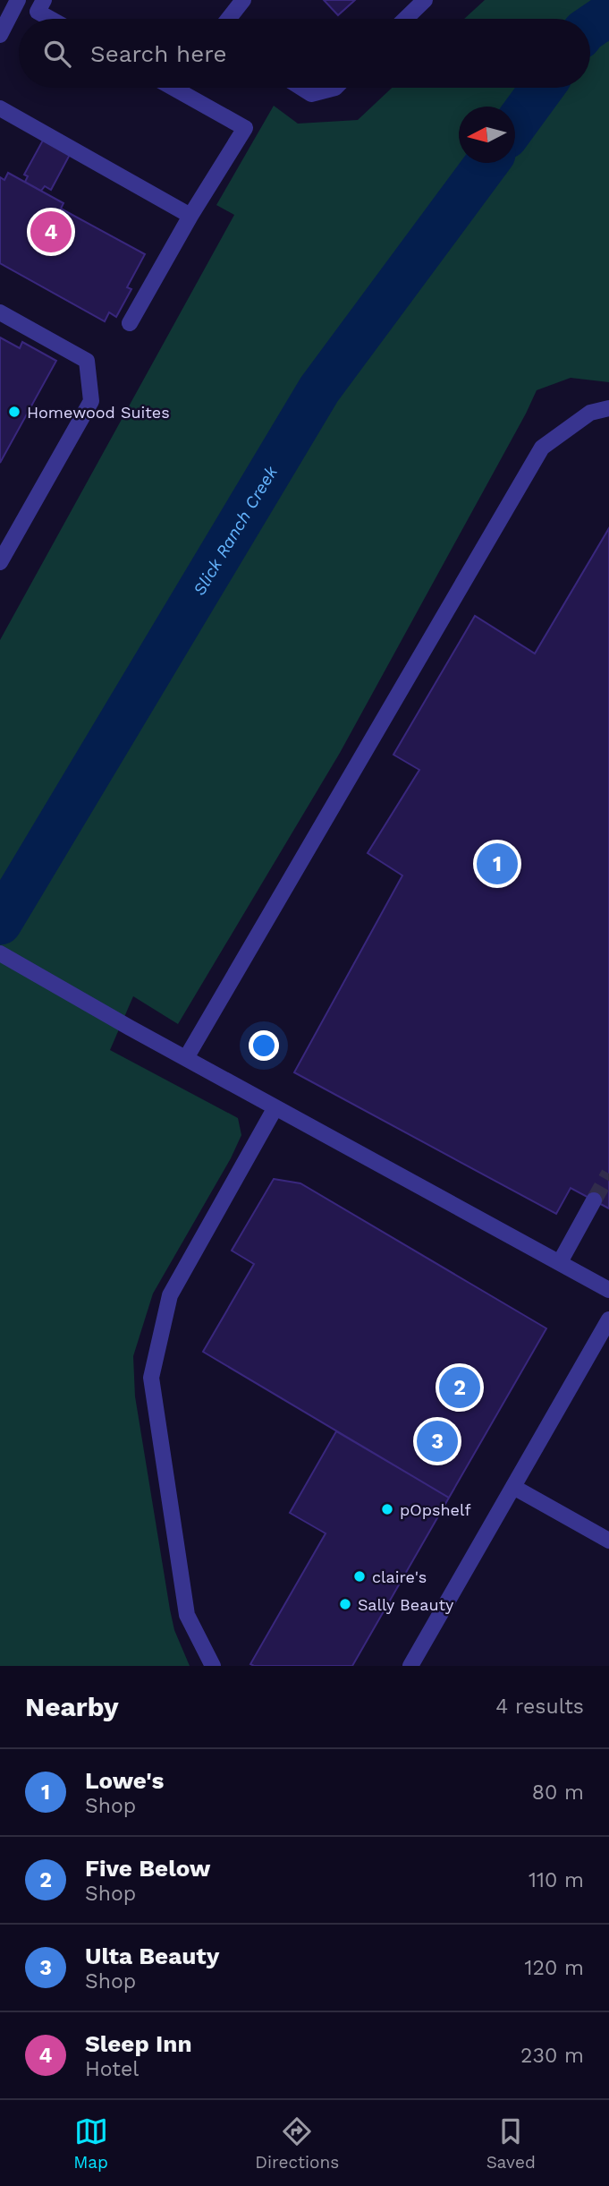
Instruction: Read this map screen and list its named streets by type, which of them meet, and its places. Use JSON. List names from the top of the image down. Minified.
{"water":["Slick Ranch Creek"],"places":["Homewood Suites","pOpshelf","claire's","Sally Beauty"],"north":"left","page":{"search":"Search here","pins":["4","1","2","3"],"heading":["Nearby","4 results"],"list":[{"mark":"1","name":"Lowe's","note":"Shop","value":"80 m"},{"mark":"2","name":"Five Below","note":"Shop","value":"110 m"},{"mark":"3","name":"Ulta Beauty","note":"Shop","value":"120 m"},{"mark":"4","name":"Sleep Inn","note":"Hotel","value":"230 m"}],"nav":["Map","Directions","Saved"]}}
